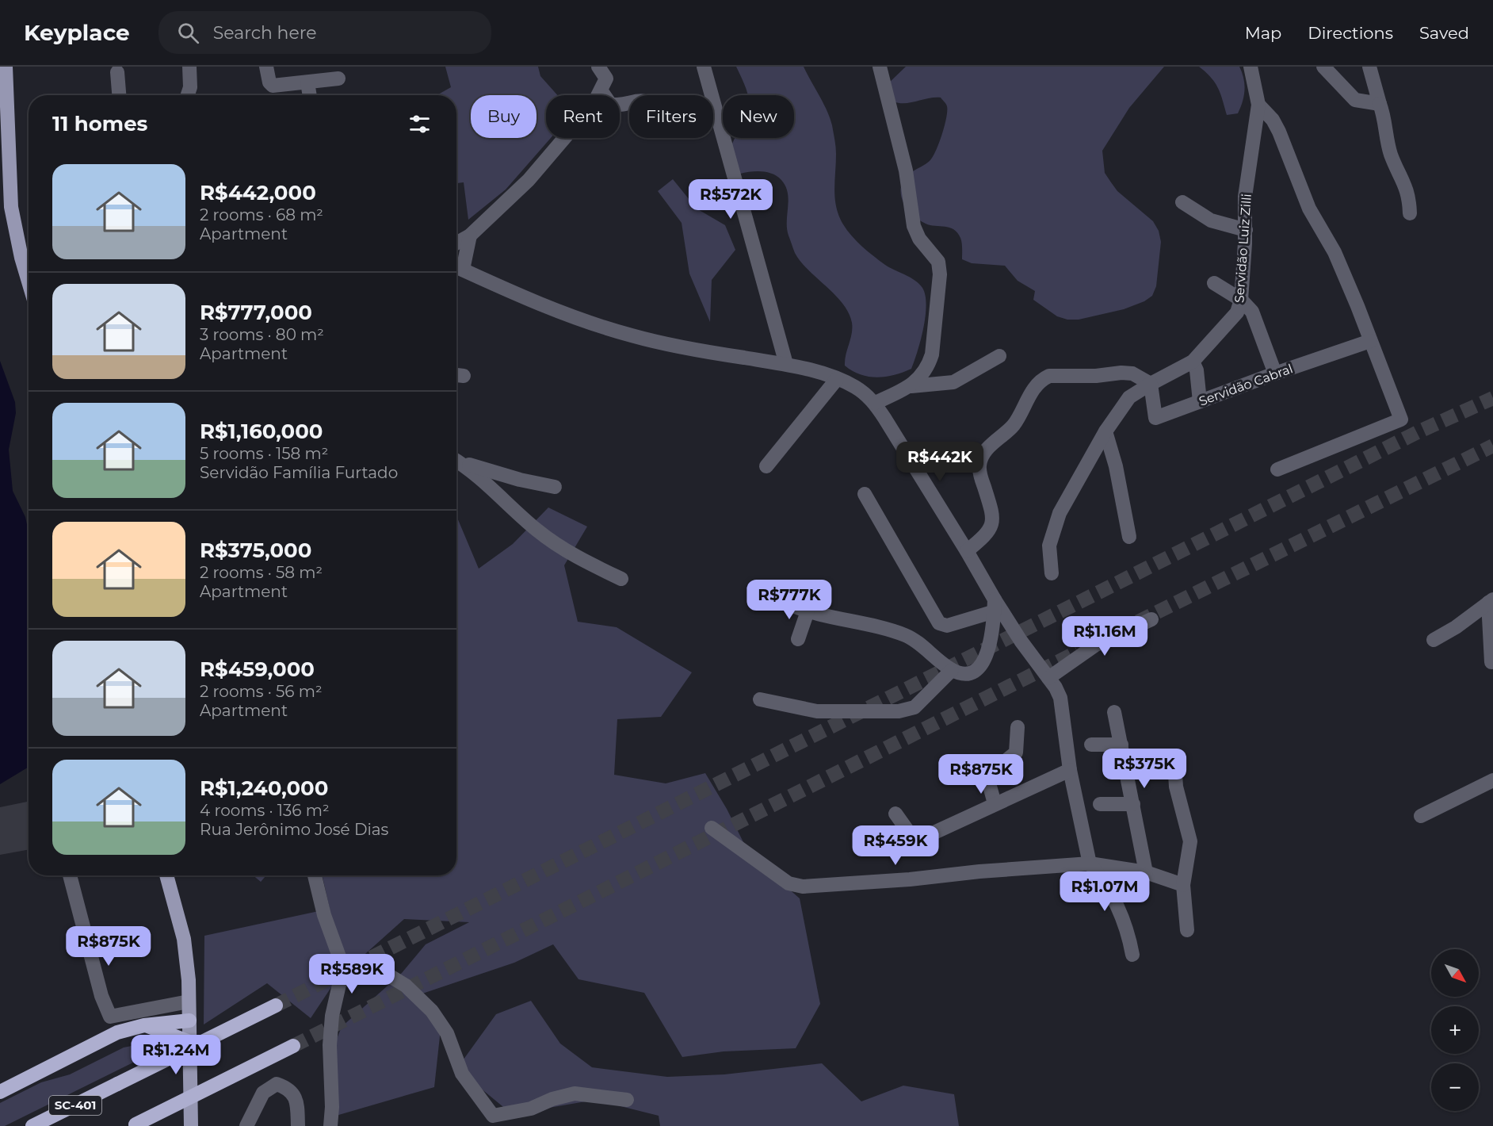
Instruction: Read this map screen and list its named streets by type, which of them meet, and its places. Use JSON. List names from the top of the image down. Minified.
{"streets":{"highway":["SC-401"],"street":["Servidão Luiz Zilli","Servidão Cabral"]},"crossings":[["Servidão Luiz Zilli","Servidão Cabral"]],"north":"bottom right","page":{"header":"Keyplace","search":"Search here","nav":["Map","Directions","Saved"],"chip":["Buy","Rent","Filters","New"],"heading":"11 homes","list":[{"name":"R$442,000","note":"2 rooms · 68 m² · Apartment"},{"name":"R$777,000","note":"3 rooms · 80 m² · Apartment"},{"name":"R$1,160,000","note":"5 rooms · 158 m² · Servidão Família Furtado"},{"name":"R$375,000","note":"2 rooms · 58 m² · Apartment"},{"name":"R$459,000","note":"2 rooms · 56 m² · Apartment"},{"name":"R$1,240,000","note":"4 rooms · 136 m² · Rua Jerônimo José Dias"}],"price":["R$572K","R$442K","R$777K","R$1.16M","R$375K","R$875K","R$459K","R$1.07M","R$875K","R$589K","R$1.24M"],"map_buttons":["+","−"]}}
